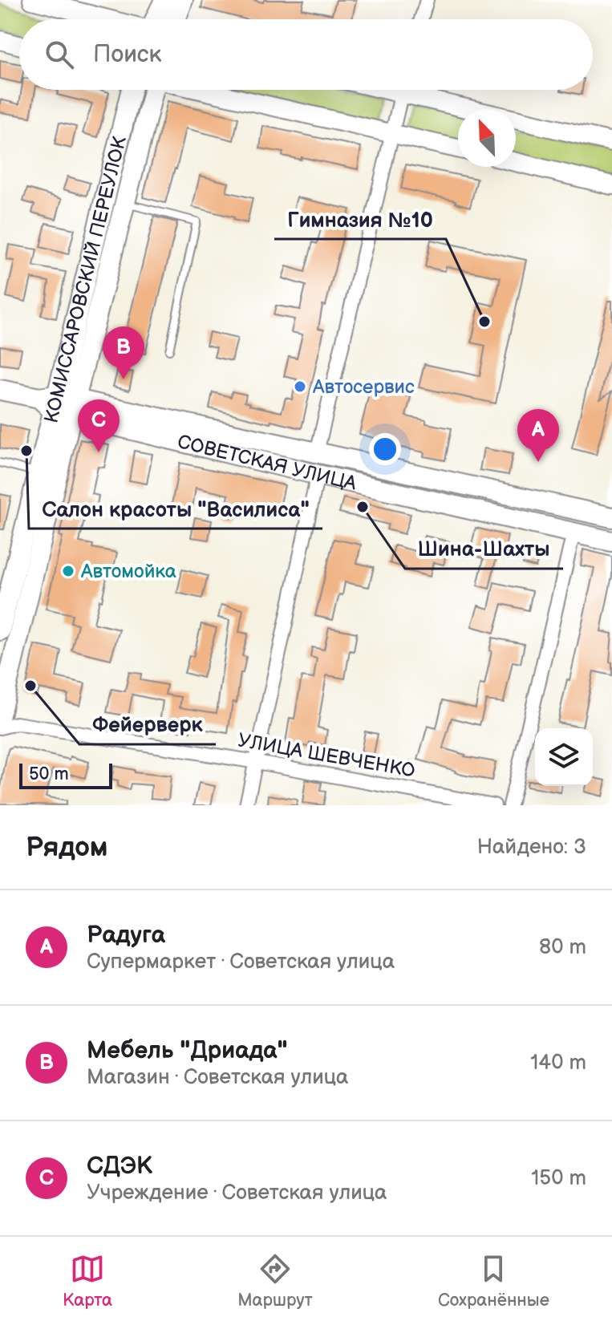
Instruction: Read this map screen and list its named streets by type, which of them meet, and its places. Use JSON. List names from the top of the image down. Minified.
{"streets":{"main road":["КОМИССАРОВСКИЙ ПЕРЕУЛОК","СОВЕТСКАЯ УЛИЦА"],"street":["УЛИЦА ШЕВЧЕНКО"]},"crossings":[["КОМИССАРОВСКИЙ ПЕРЕУЛОК","СОВЕТСКАЯ УЛИЦА"]],"places":["Гимназия №10","Автосервис","Салон красоты \"Василиса\"","Шина-Шахты","Автомойка","Фейерверк"],"scale_bar":"50 m","north":"top left","page":{"search":"Поиск","pins":["B","C","A"],"scale":"50 m","heading":["Рядом","Найдено: 3"],"list":[{"mark":"A","name":"Радуга","note":"Супермаркет · Советская улица","value":"80 m"},{"mark":"B","name":"Мебель \"Дриада\"","note":"Магазин · Советская улица","value":"140 m"},{"mark":"C","name":"СДЭК","note":"Учреждение · Советская улица","value":"150 m"}],"nav":["Карта","Маршрут","Сохранённые"]}}
